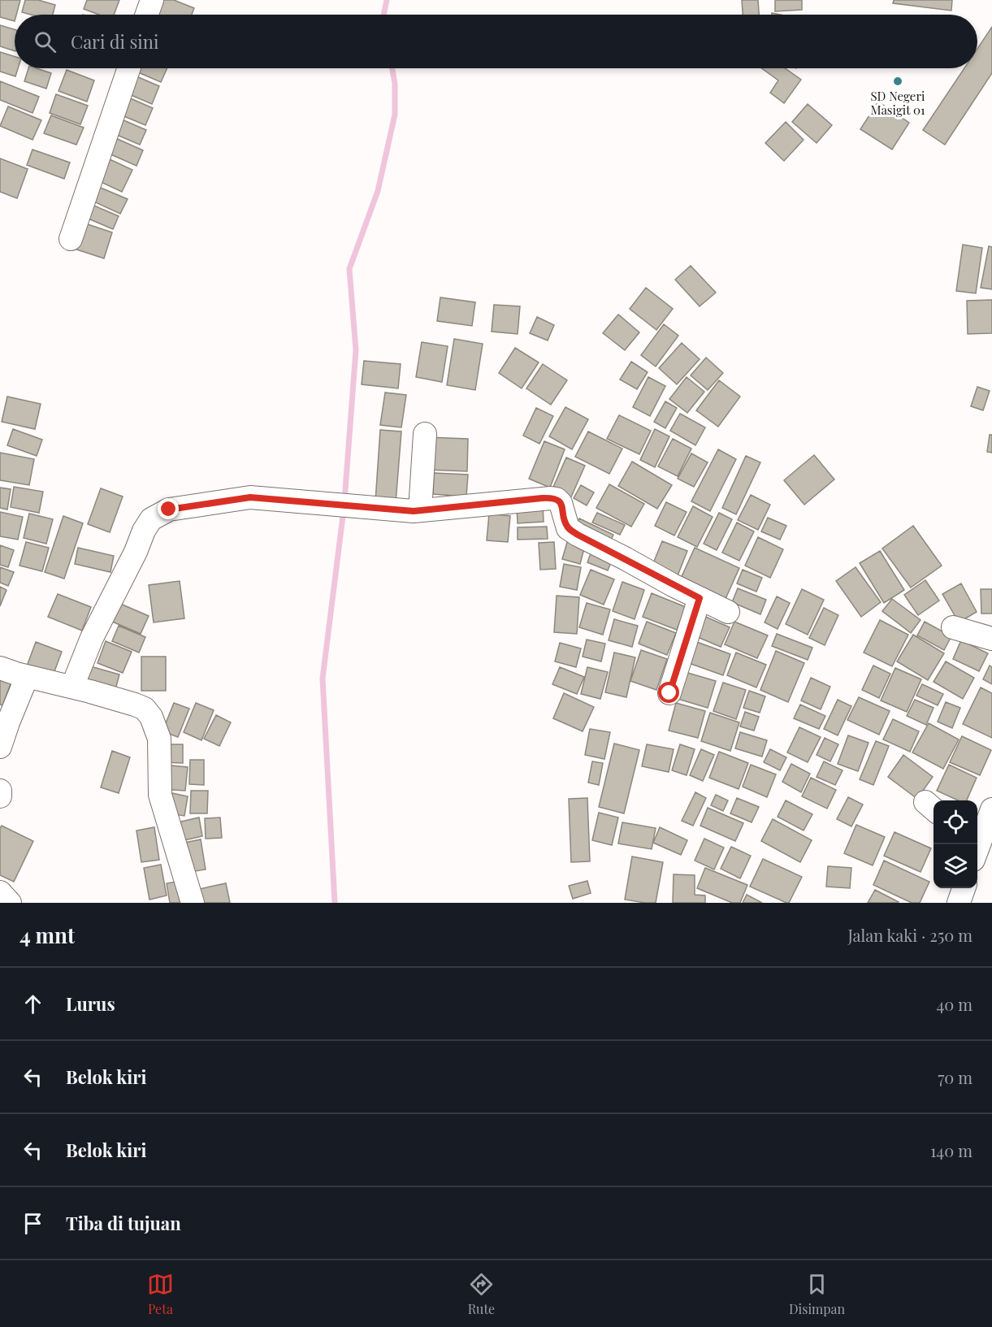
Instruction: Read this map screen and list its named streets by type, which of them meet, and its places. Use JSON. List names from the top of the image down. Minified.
{"places":["SD Negeri Masigit 01"],"page":{"search":"Cari di sini","heading":["4 mnt","Jalan kaki · 250 m"],"list":[["Lurus","40 m"],["Belok kiri","70 m"],["Belok kiri","140 m"],"Tiba di tujuan"],"nav":["Peta","Rute","Disimpan"]}}
